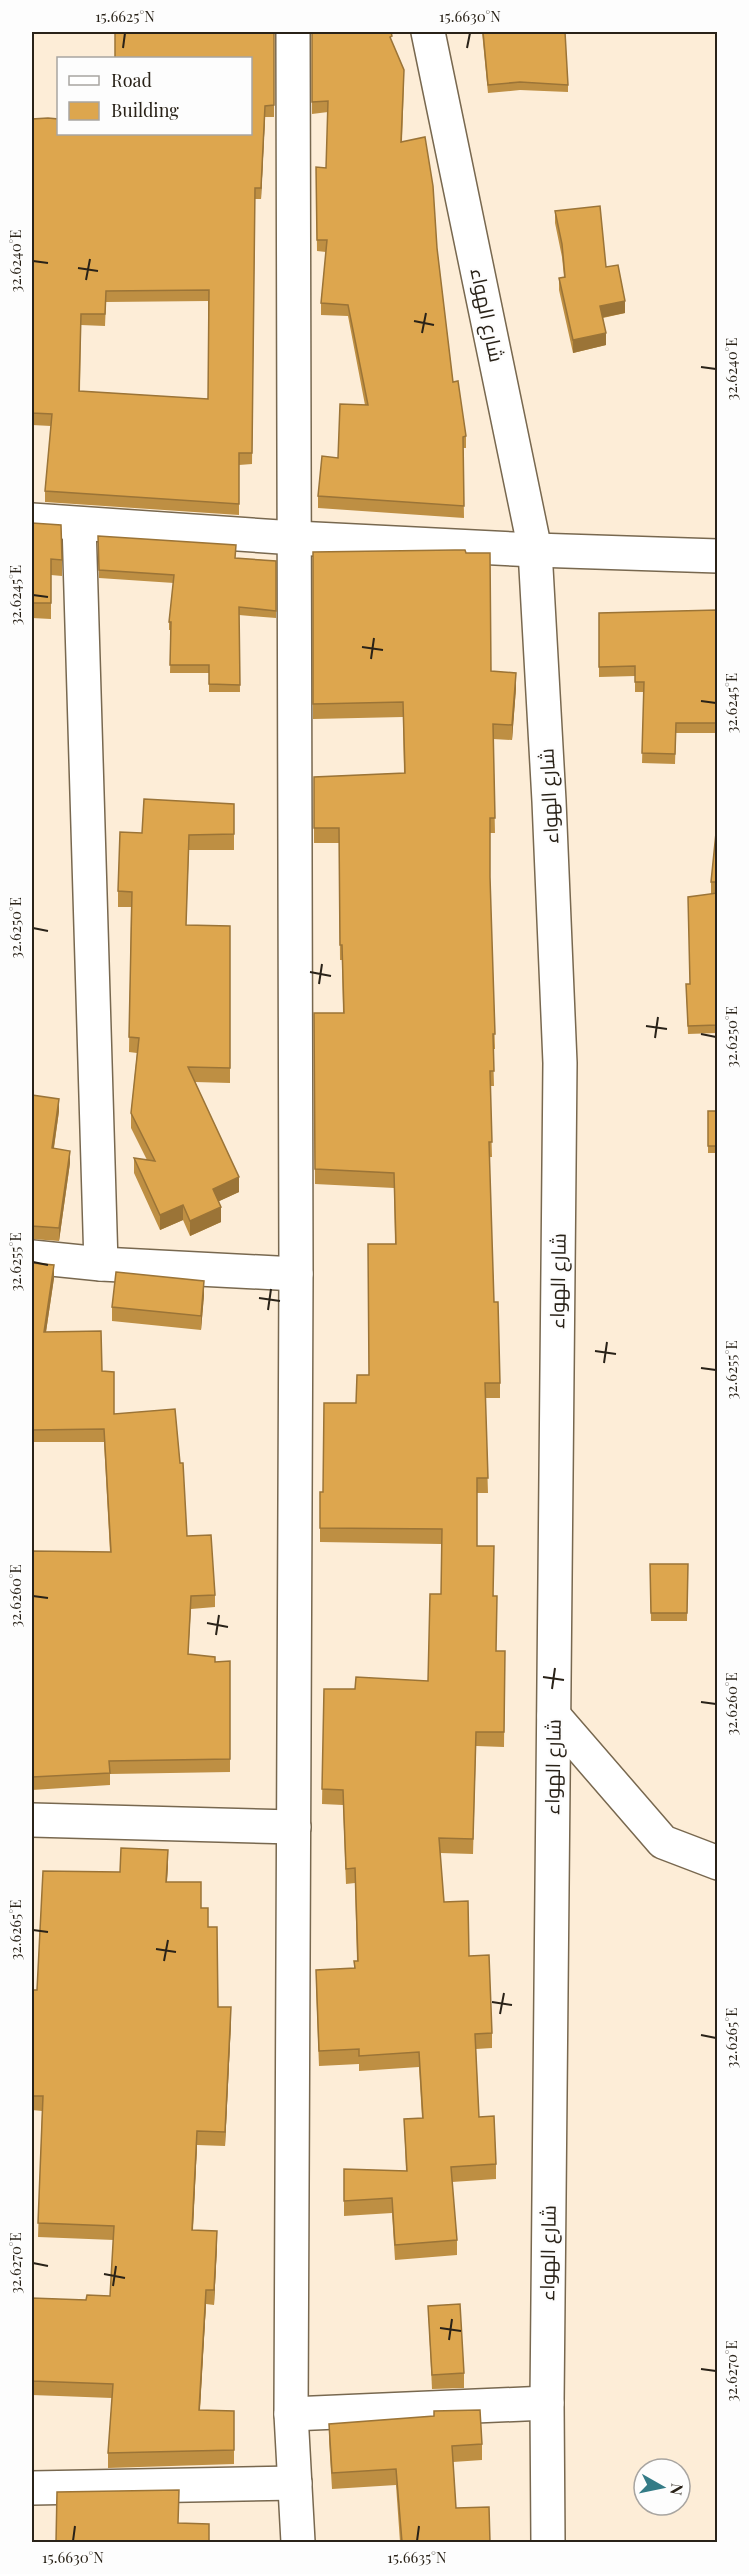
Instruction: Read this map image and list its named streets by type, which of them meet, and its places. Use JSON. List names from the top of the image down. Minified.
{"streets":{"street":["شارع الهواء"]},"legend":["Road","Building"],"north":"right","coordinates":["15.6625°N","15.6630°N","32.6240°E","32.6245°E","32.6250°E","32.6255°E","32.6260°E","32.6265°E","32.6270°E","15.6635°N"]}
